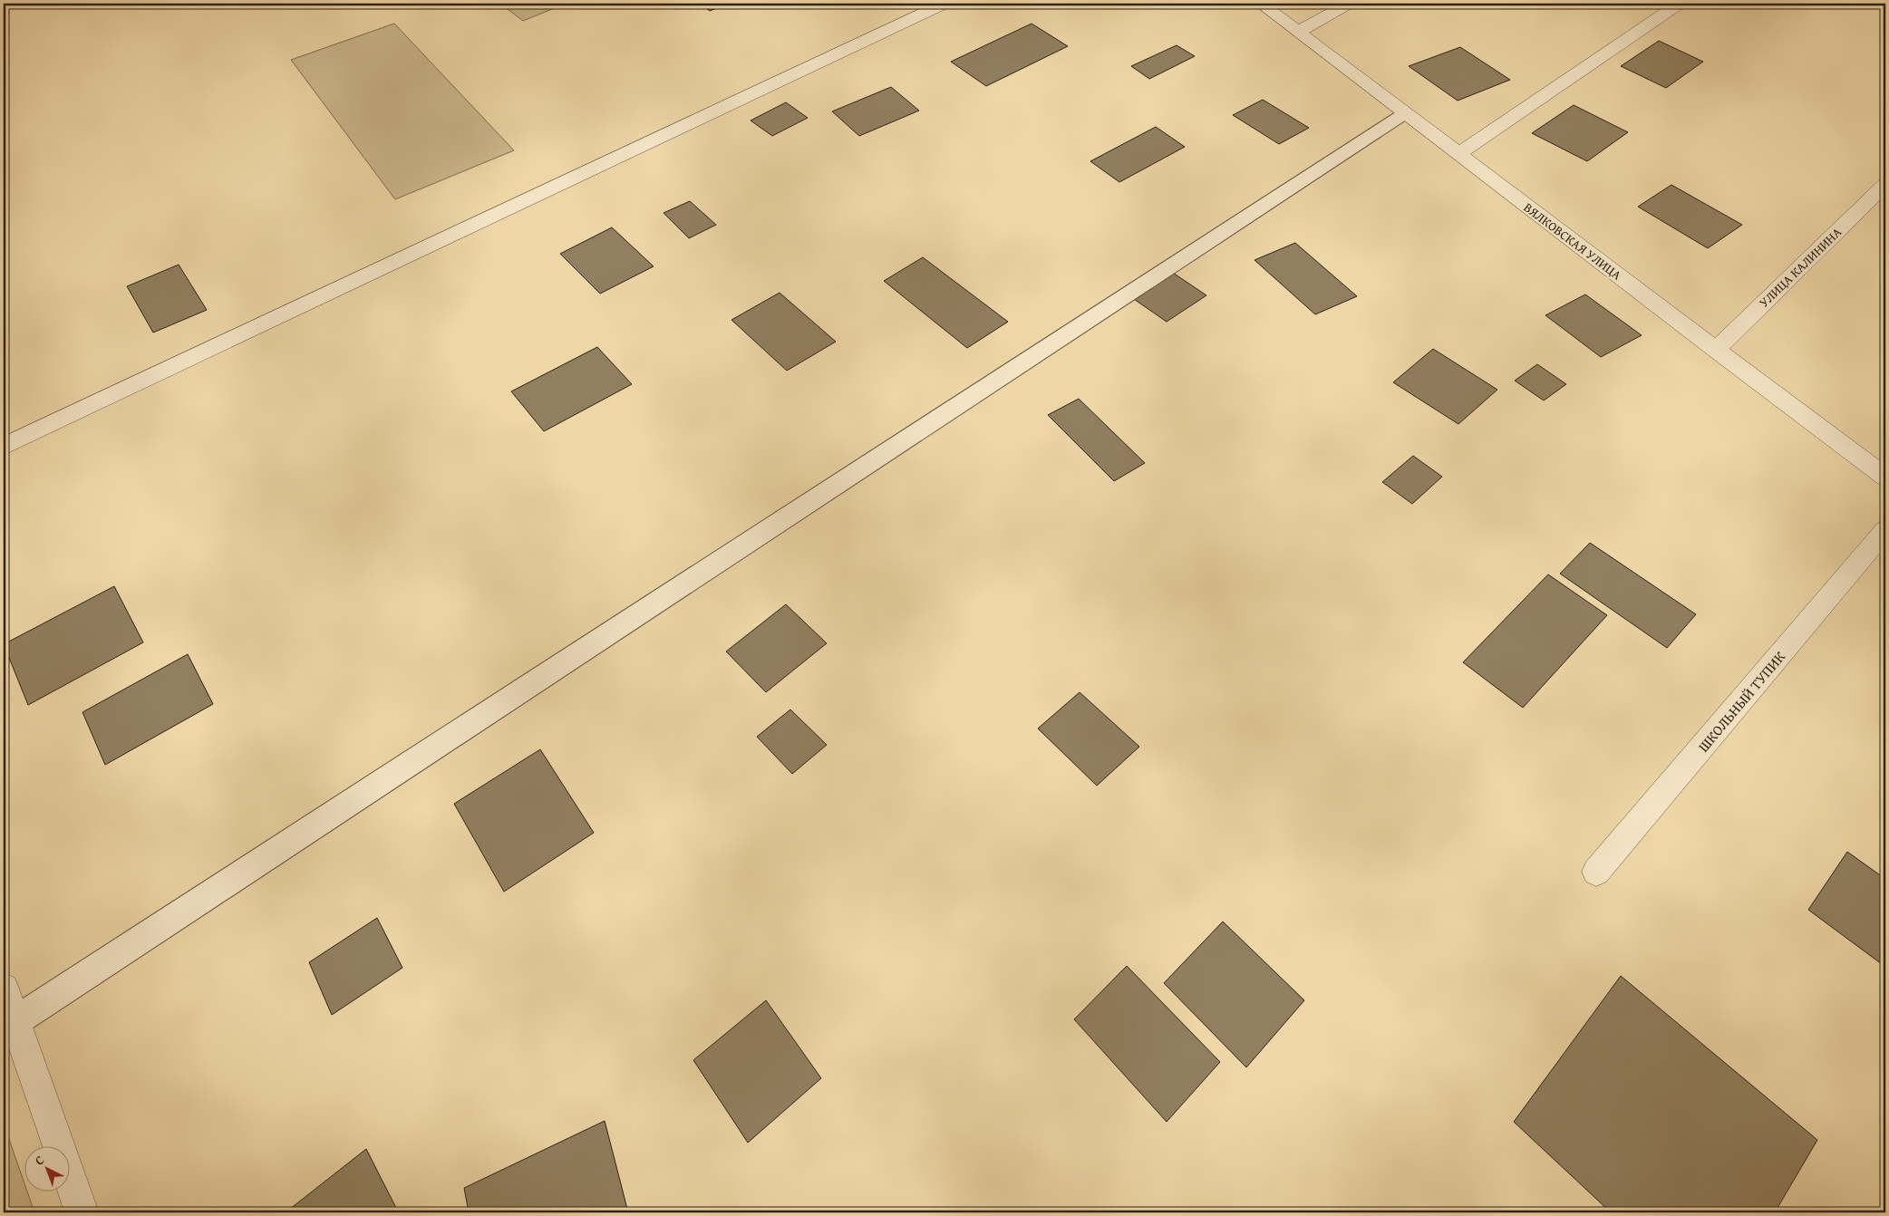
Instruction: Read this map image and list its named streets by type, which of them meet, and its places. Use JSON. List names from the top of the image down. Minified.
{"streets":{"street":["ВЯЛКОВСКАЯ УЛИЦА","УЛИЦА КАЛИНИНА","ШКОЛЬНЫЙ ТУПИК"]},"crossings":[["ВЯЛКОВСКАЯ УЛИЦА","УЛИЦА КАЛИНИНА"]],"north":"top left"}
